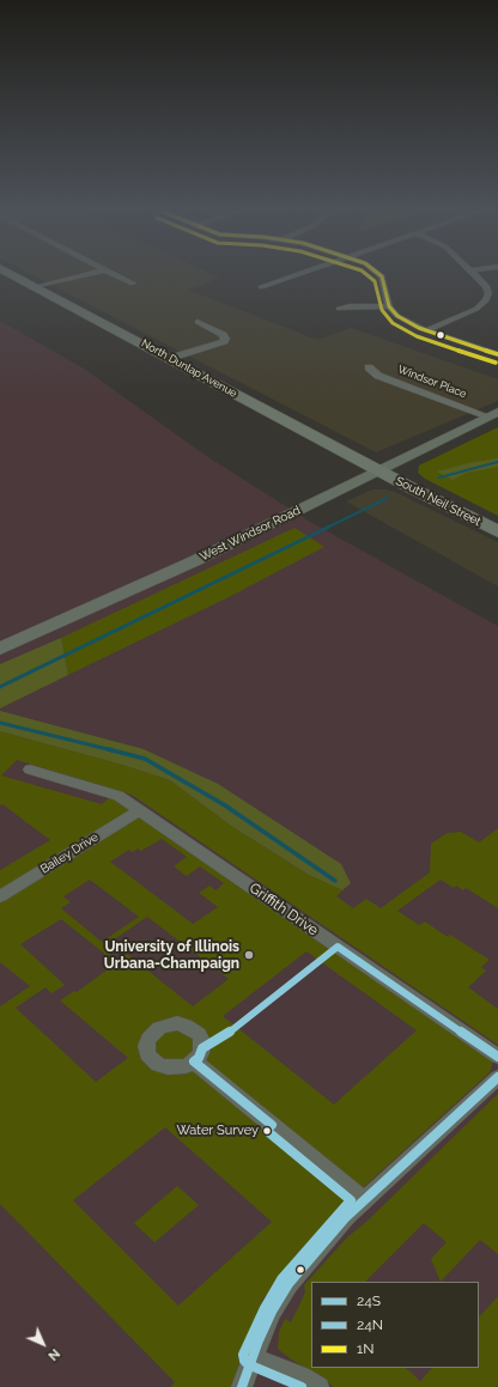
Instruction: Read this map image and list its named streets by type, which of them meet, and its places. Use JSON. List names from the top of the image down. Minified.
{"streets":{"main road":["North Dunlap Avenue","South Neil Street","West Windsor Road"],"street":["Windsor Place","Bailey Drive","Griffith Drive"]},"crossings":[["North Dunlap Avenue","South Neil Street"],["North Dunlap Avenue","West Windsor Road"],["Windsor Place","West Windsor Road"],["South Neil Street","West Windsor Road"],["Bailey Drive","Griffith Drive"]],"places":["University of Illinois Urbana-Champaign","Water Survey"],"lines":["transit line 1N","transit line 24S","transit line 24N"],"legend":["24S","24N","1N"],"north":"bottom right"}
